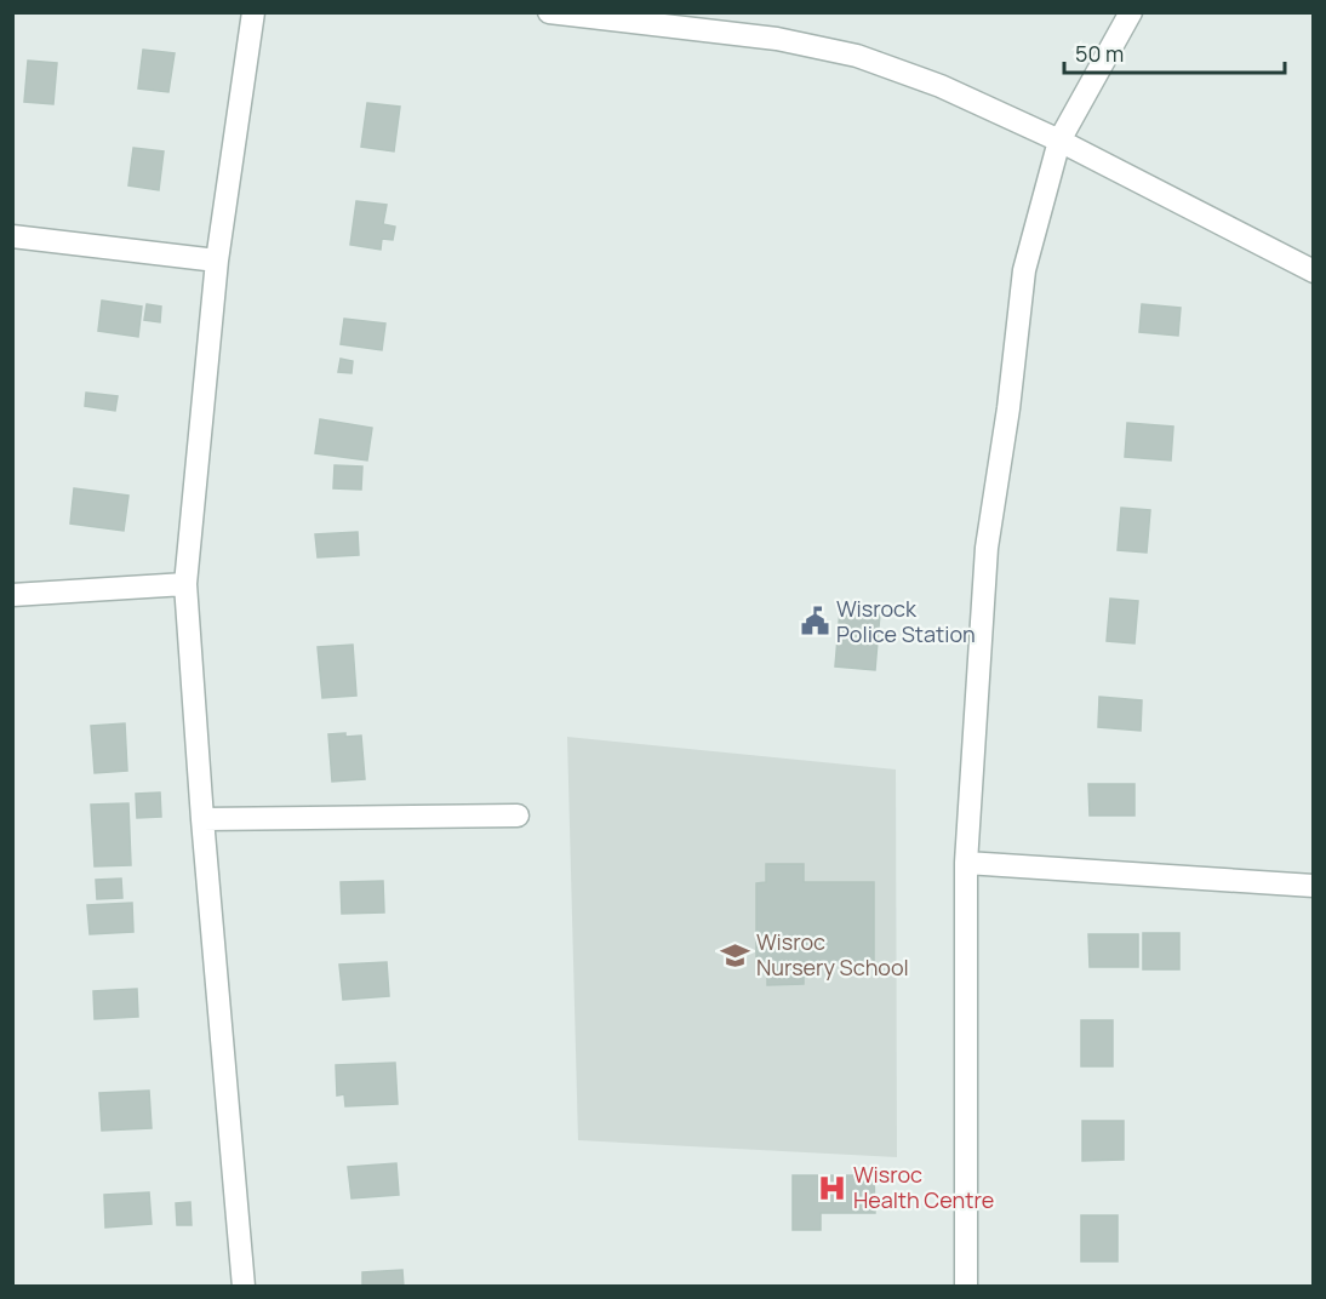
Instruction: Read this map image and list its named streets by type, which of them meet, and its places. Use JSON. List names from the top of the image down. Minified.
{"places":{"public building":["Wisrock Police Station"],"school or university":["Wisroc Nursery School"],"hospital":["Wisroc Health Centre"]},"scale_bar":"50 m"}
